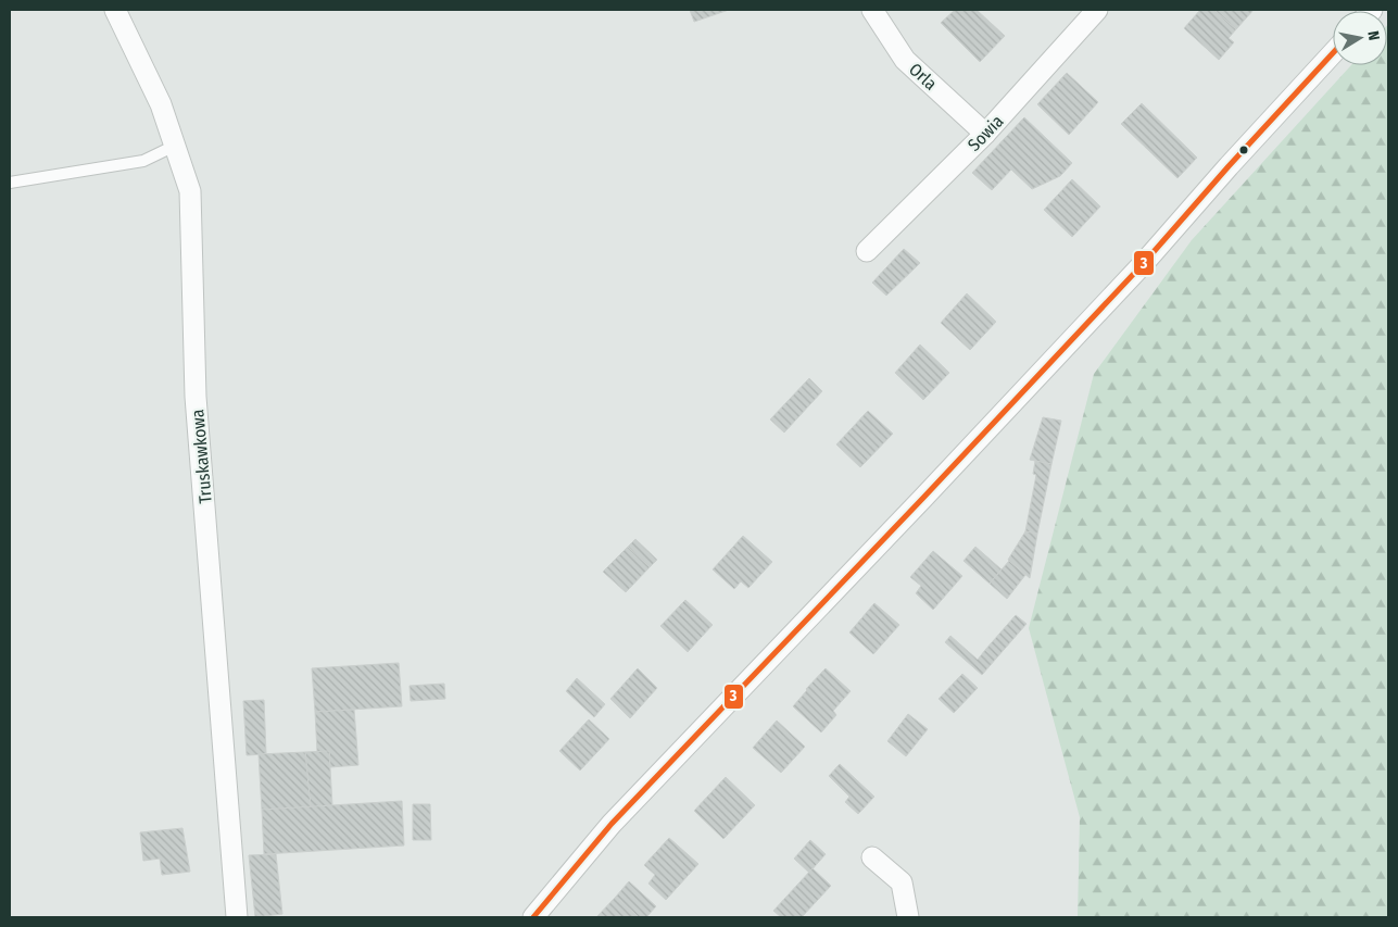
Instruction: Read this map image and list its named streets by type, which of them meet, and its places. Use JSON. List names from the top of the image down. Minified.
{"streets":{"street":["Orla","Sowia","Truskawkowa"]},"crossings":[["Orla","Sowia"]],"lines":["transit line 3"],"north":"right"}
